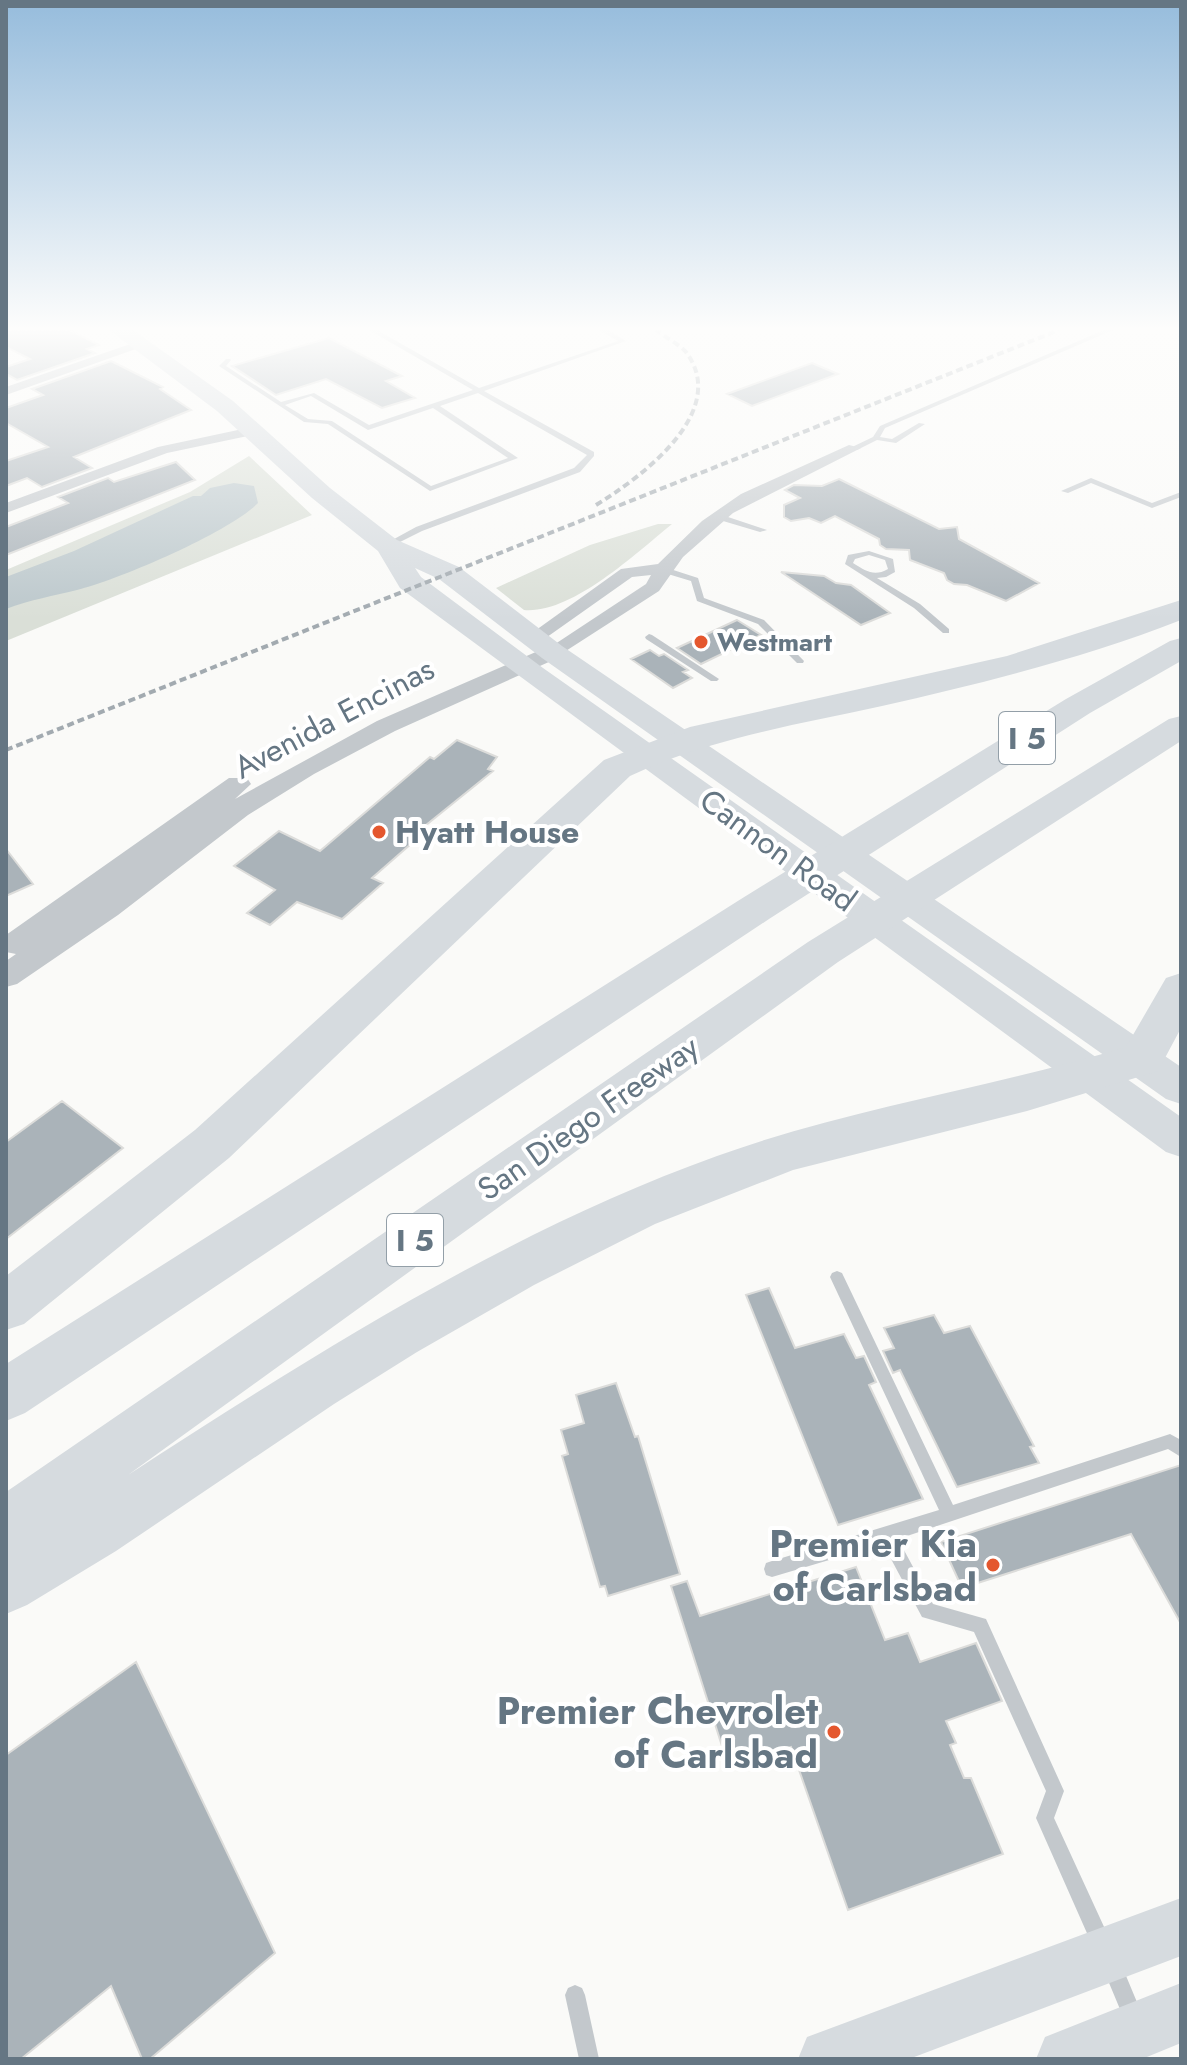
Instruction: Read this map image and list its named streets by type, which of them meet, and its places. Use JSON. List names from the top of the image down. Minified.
{"streets":{"highway":["I 5","San Diego Freeway"],"main road":["Cannon Road"],"street":["Avenida Encinas"]},"crossings":[["Avenida Encinas","Cannon Road"]],"places":["Westmart","Hyatt House","Premier Kia of Carlsbad","Premier Chevrolet of Carlsbad"]}
